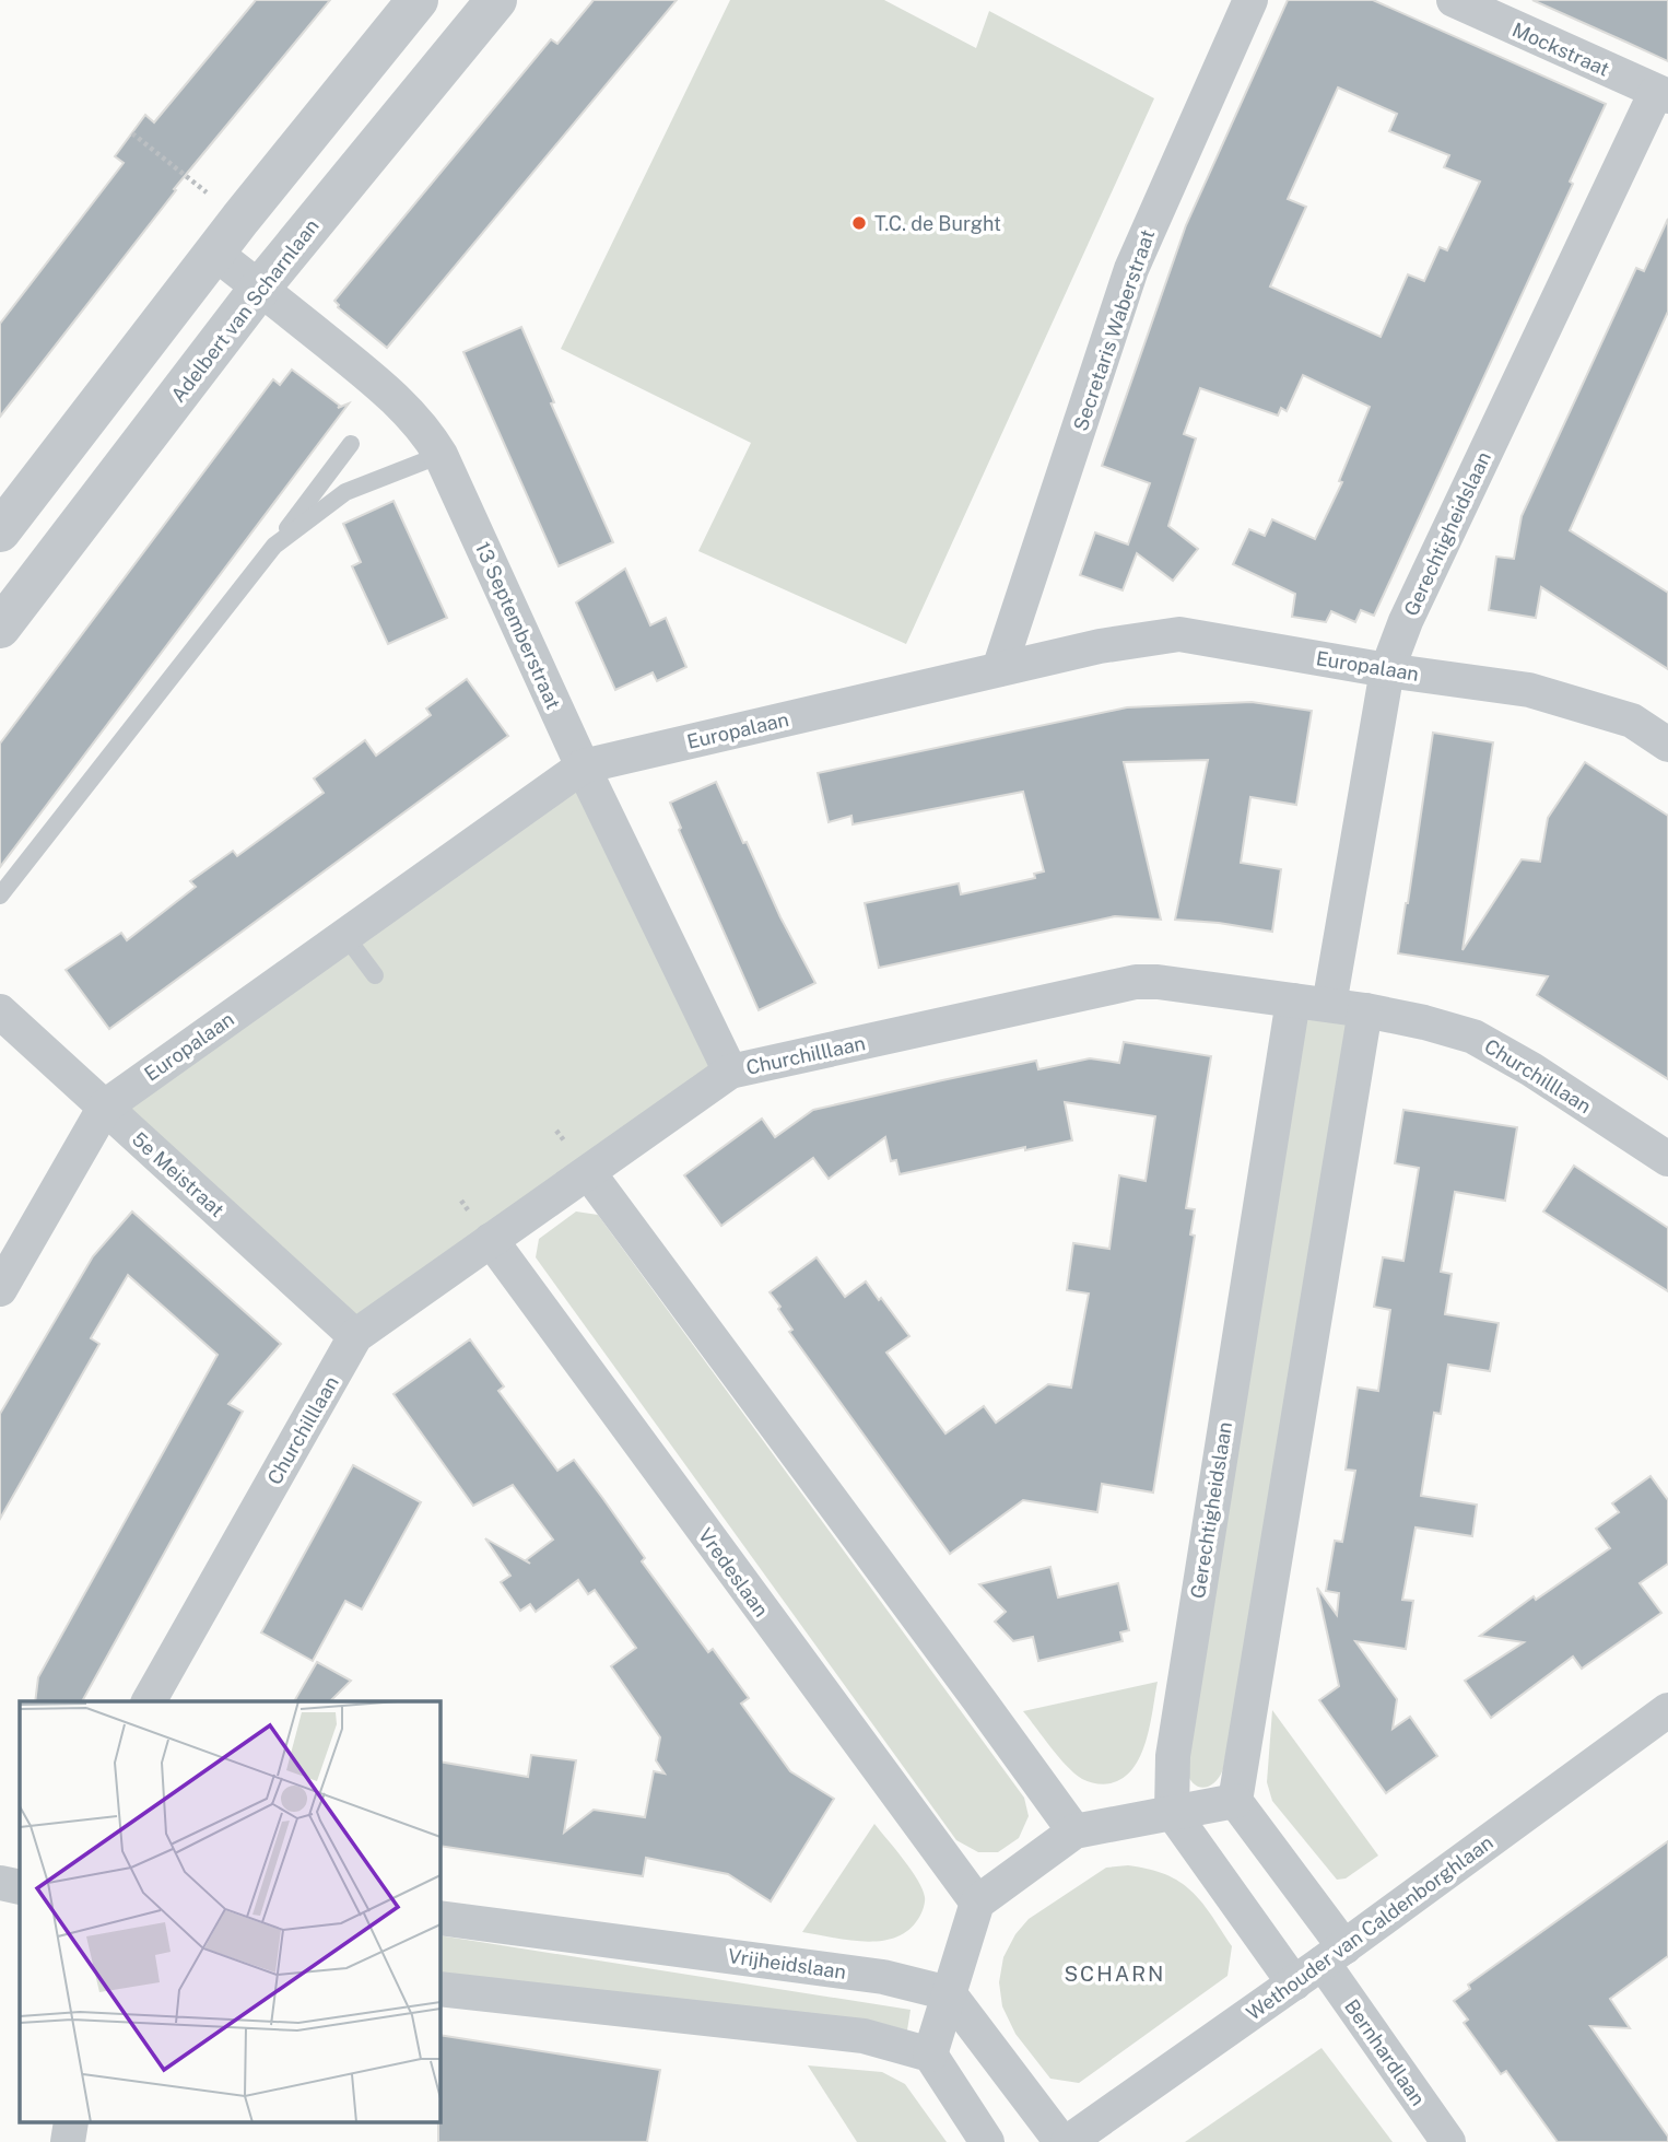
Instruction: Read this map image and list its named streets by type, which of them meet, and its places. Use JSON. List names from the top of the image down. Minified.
{"streets":{"street":["Mockstraat","Adelbert van Scharnlaan","Secretaris Waberstraat","Gerechtigheidslaan","13 Septemberstraat","Europalaan","Churchilllaan","5e Meistraat","Vredeslaan","Wethouder van Caldenborghlaan","Vrijheidslaan","Bernhardlaan"]},"crossings":[["Mockstraat","Gerechtigheidslaan"],["Adelbert van Scharnlaan","13 Septemberstraat"],["Secretaris Waberstraat","Europalaan"],["Gerechtigheidslaan","Europalaan"],["Gerechtigheidslaan","Churchilllaan"],["13 Septemberstraat","Europalaan"],["13 Septemberstraat","Churchilllaan"],["Europalaan","5e Meistraat"],["Churchilllaan","5e Meistraat"],["Churchilllaan","Vredeslaan"],["Wethouder van Caldenborghlaan","Bernhardlaan"]],"districts":["SCHARN"],"places":["T.C. de Burght"]}
